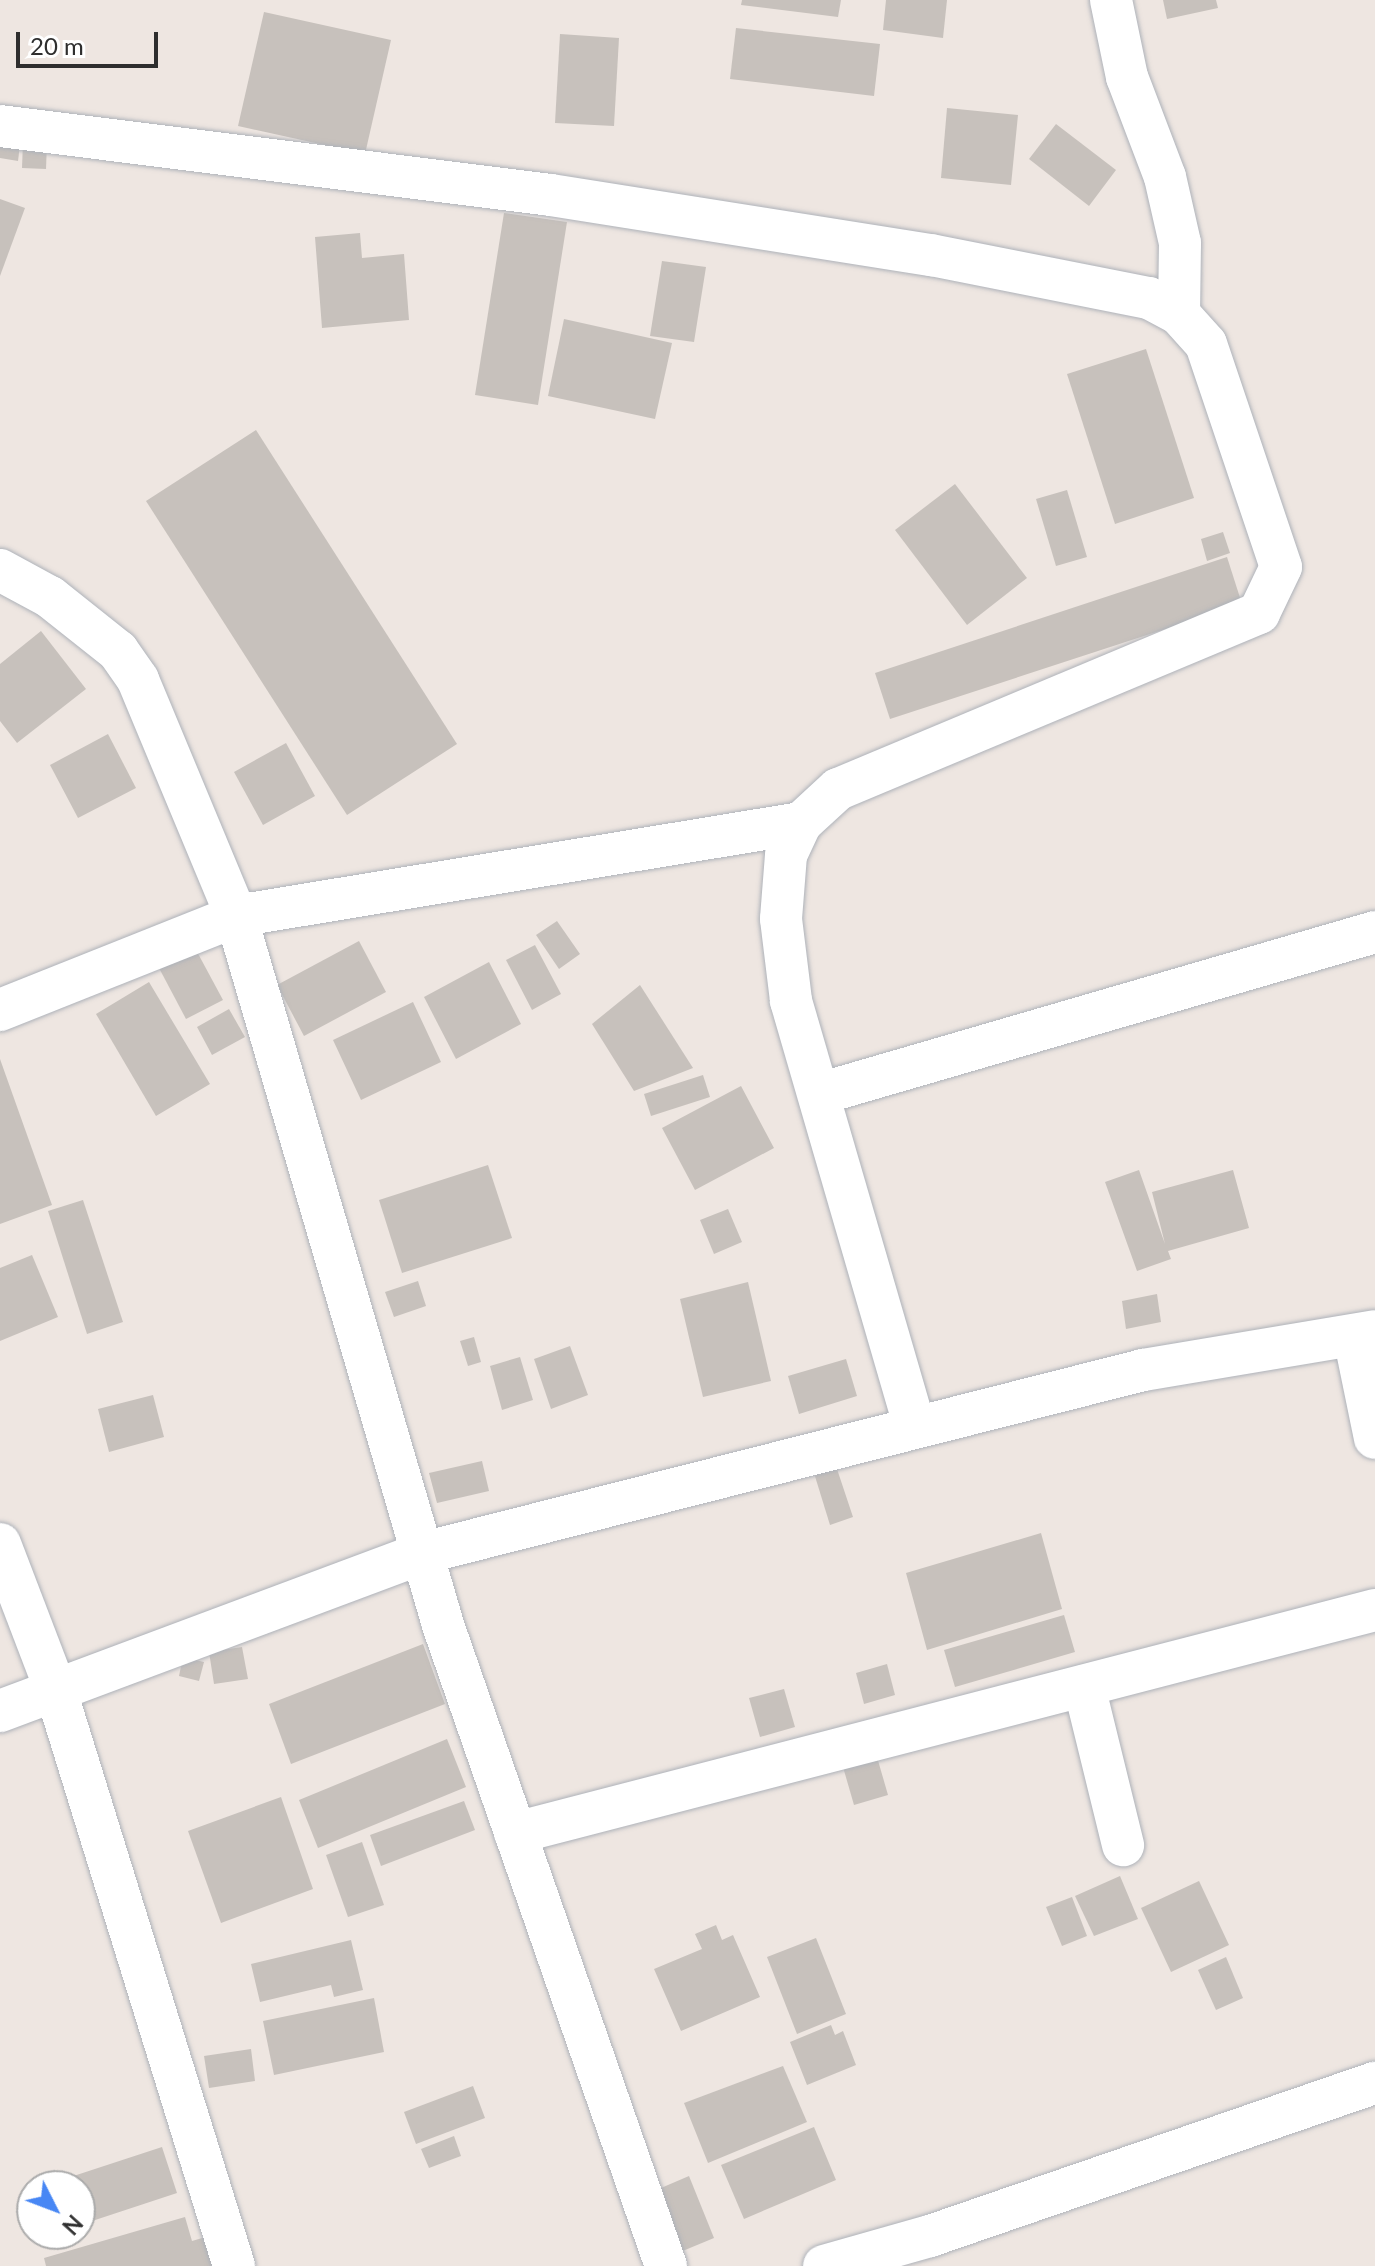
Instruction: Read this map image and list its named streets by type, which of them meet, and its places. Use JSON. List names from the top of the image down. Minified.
{"scale_bar":"20 m","north":"bottom right"}
